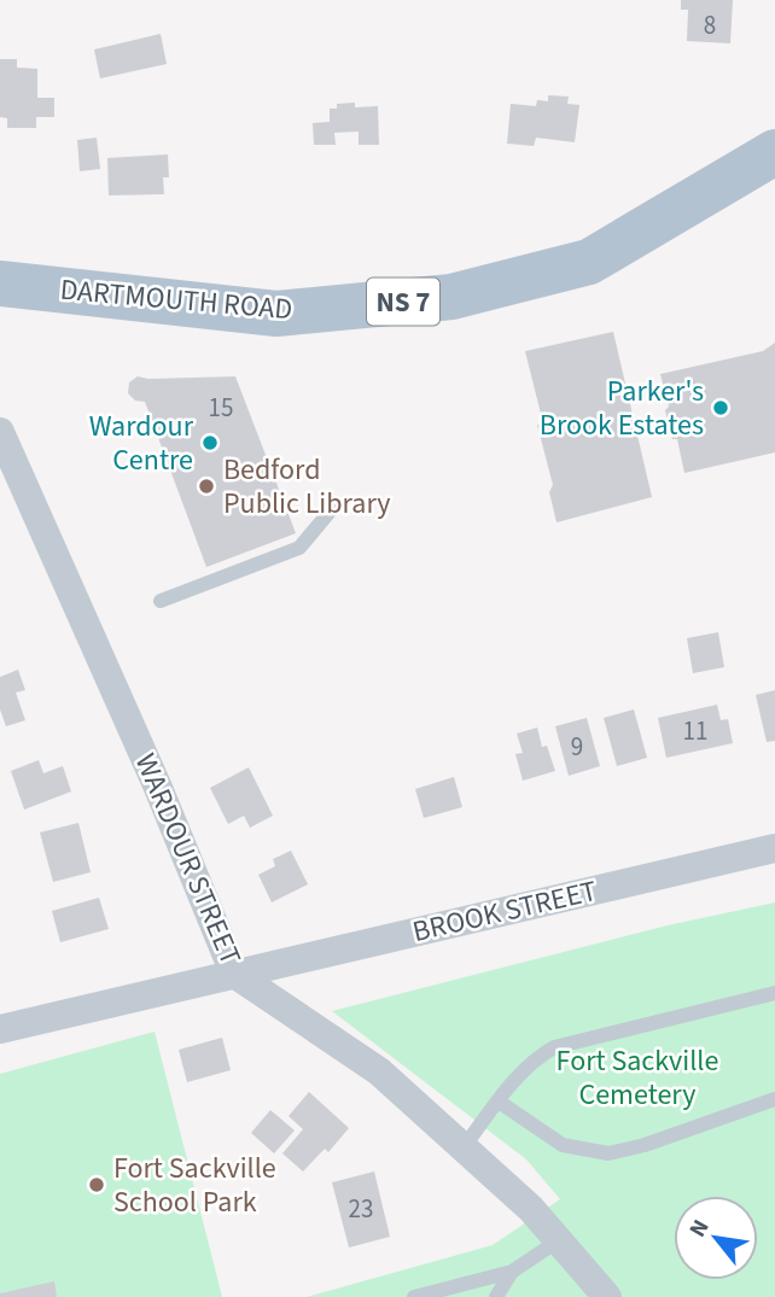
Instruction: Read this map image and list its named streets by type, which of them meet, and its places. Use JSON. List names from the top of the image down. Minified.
{"streets":{"main road":["DARTMOUTH ROAD","NS 7"],"street":["WARDOUR STREET","BROOK STREET"]},"crossings":[["WARDOUR STREET","BROOK STREET"]],"parks":["Fort Sackville Cemetery"],"places":["Parker's Brook Estates","Wardour Centre","Bedford Public Library","Fort Sackville School Park"],"house_numbers":["8","15","11","9","23"],"north":"top left"}
